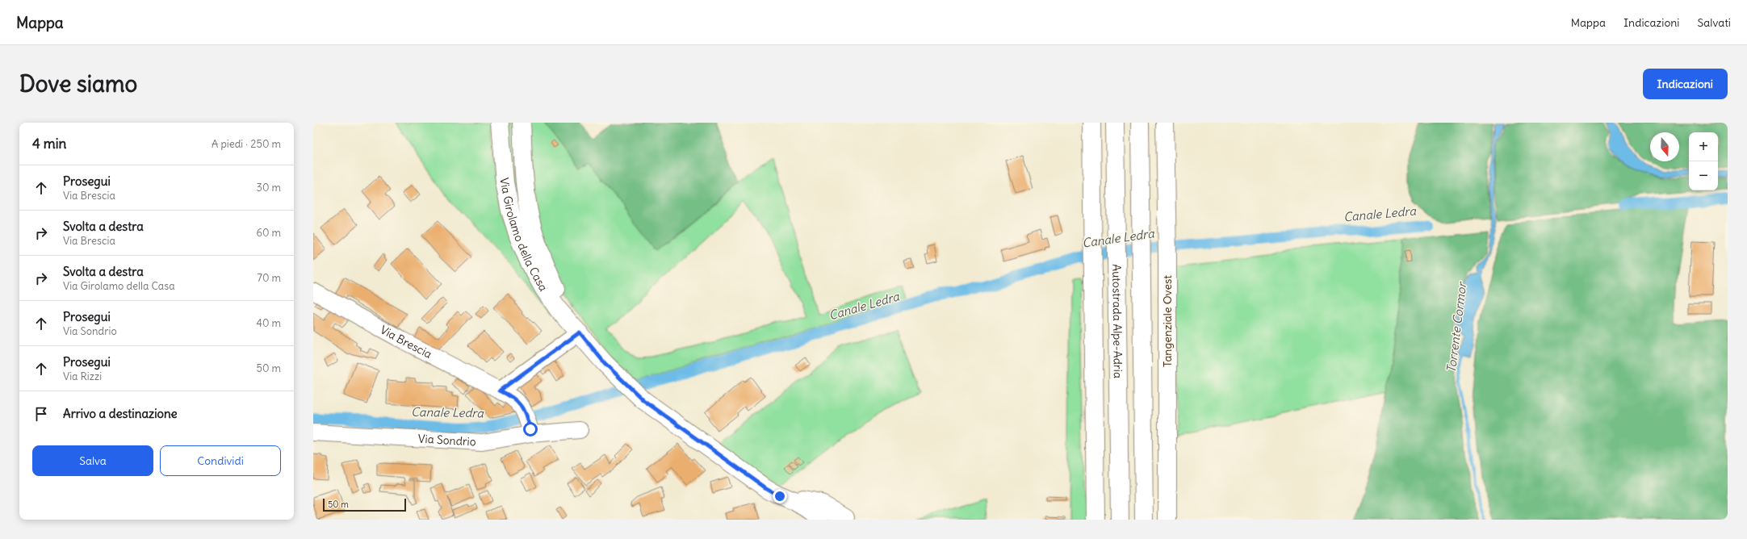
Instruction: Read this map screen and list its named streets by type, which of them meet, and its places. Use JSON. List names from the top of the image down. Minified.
{"streets":{"main road":["Via Girolamo della Casa","Autostrada Alpe-Adria","Tangenziale Ovest"],"street":["Via Brescia","Via Sondrio"]},"crossings":[["Via Brescia","Via Sondrio"]],"water":["Canale Ledra","Torrente Cormor"],"scale_bar":"50 m","north":"bottom","page":{"header":"Mappa","nav":["Mappa","Indicazioni","Salvati"],"buttons":["Indicazioni",["Salva","Condividi"]],"title":"Dove siamo","heading":["4 min","A piedi · 250 m"],"map_buttons":["+","−"],"list":[["Prosegui","Via Brescia","30 m"],["Svolta a destra","Via Brescia","60 m"],["Svolta a destra","Via Girolamo della Casa","70 m"],["Prosegui","Via Sondrio","40 m"],["Prosegui","Via Rizzi","50 m"],"Arrivo a destinazione"],"scale":"50 m"}}
